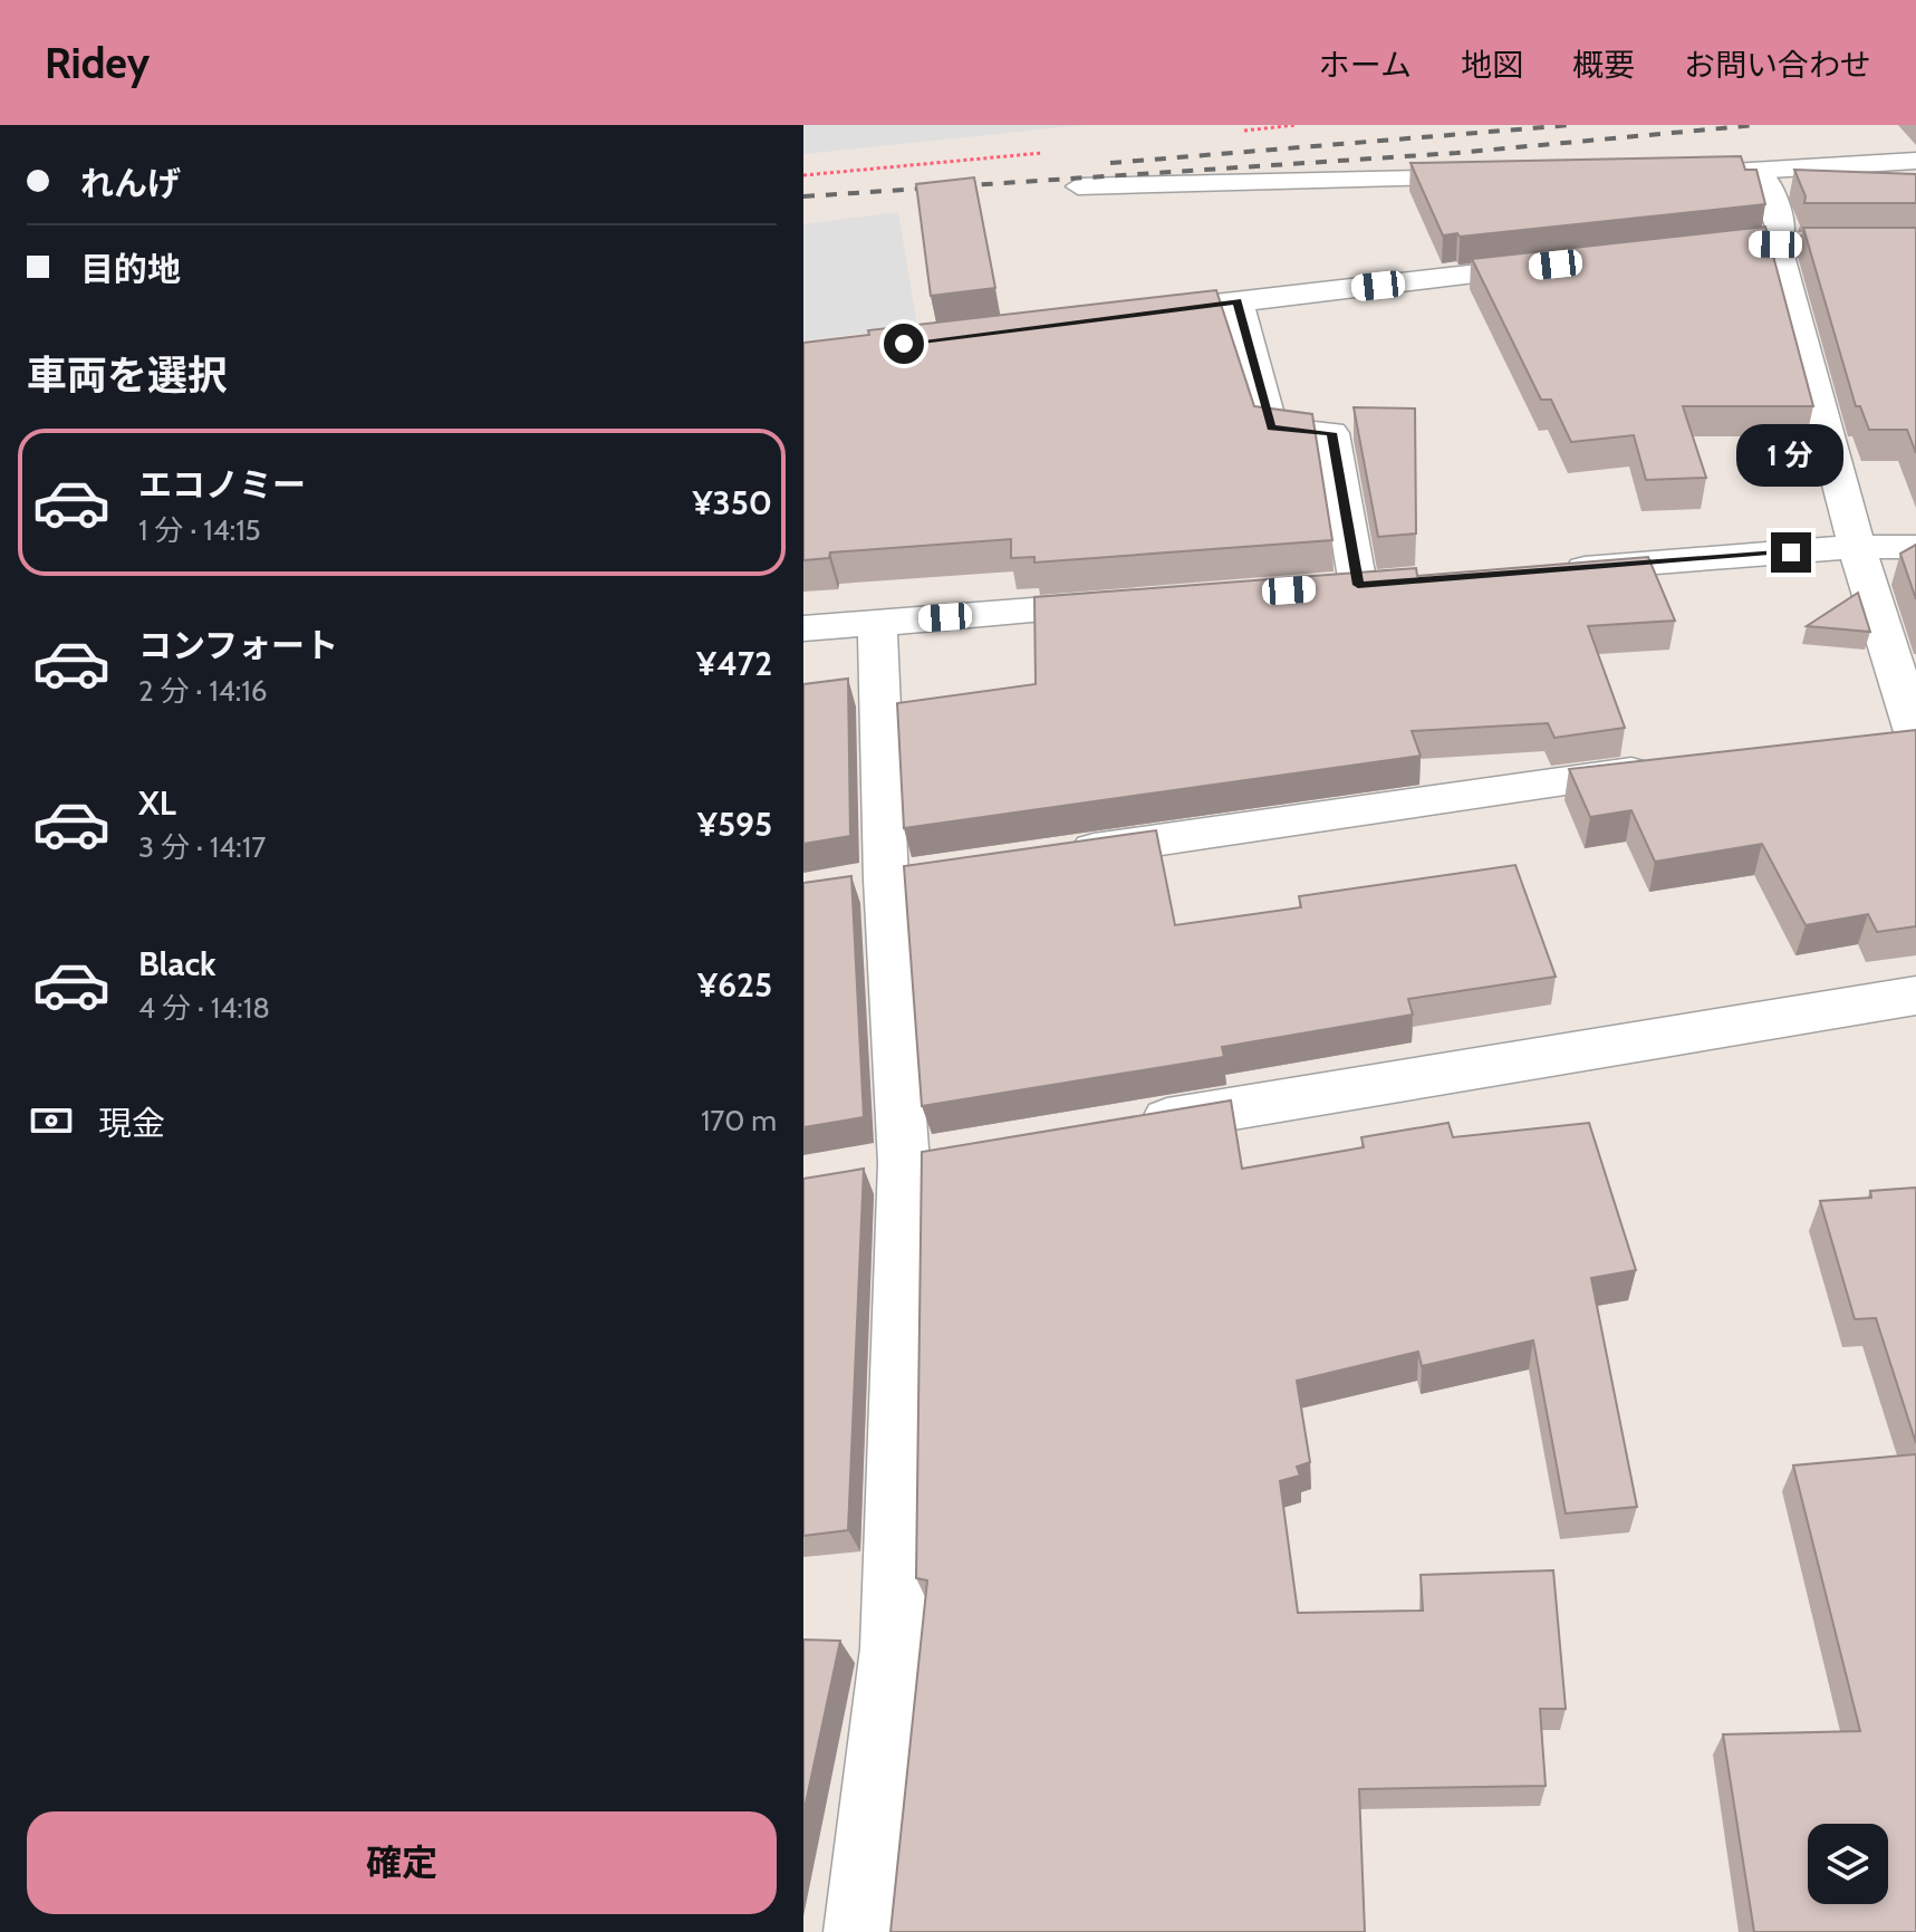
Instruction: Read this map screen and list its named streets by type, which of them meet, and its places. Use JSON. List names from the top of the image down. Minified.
{"page":{"header":"Ridey","nav":["ホーム","地図","概要","お問い合わせ"],"banner":["れんげ","目的地"],"heading":"車両を選択","bubble":"1 分","list":[{"name":"エコノミー","note":"1 分 · 14:15","value":"¥350"},{"name":"コンフォート","note":"2 分 · 14:16","value":"¥472"},{"name":"XL","note":"3 分 · 14:17","value":"¥595"},{"name":"Black","note":"4 分 · 14:18","value":"¥625"}],"pay":["現金","170 m"],"buttons":"確定"}}
